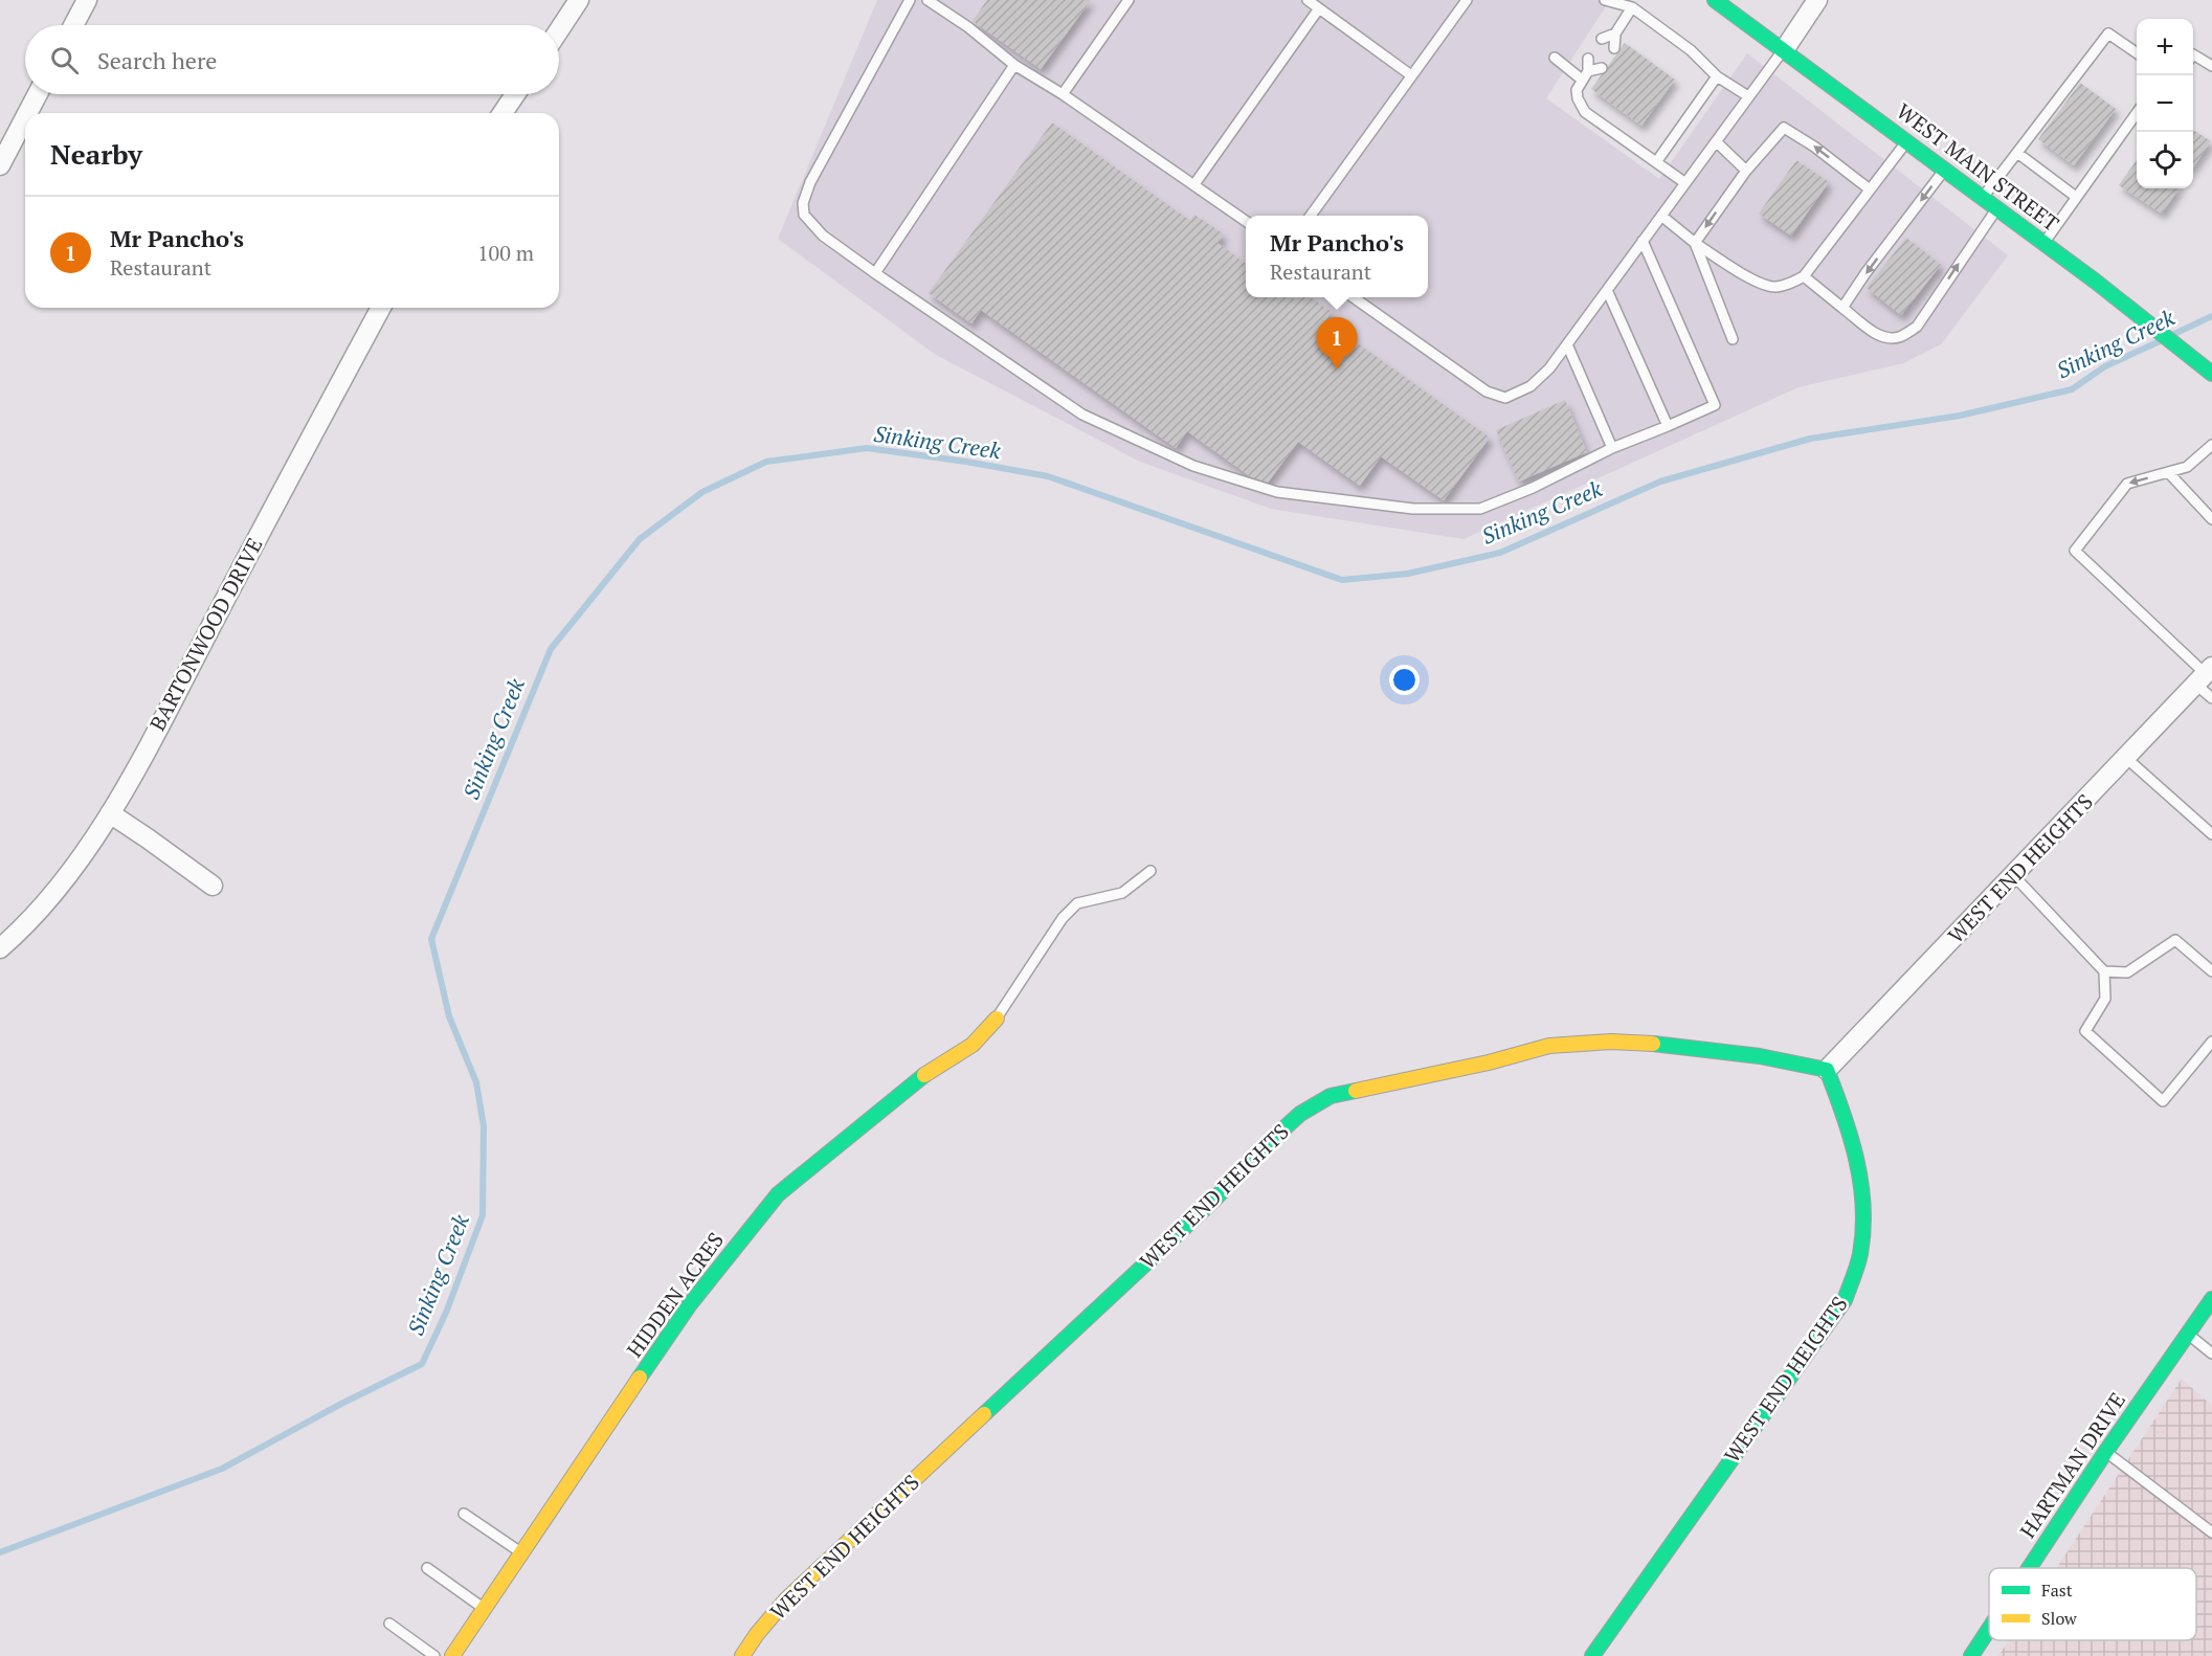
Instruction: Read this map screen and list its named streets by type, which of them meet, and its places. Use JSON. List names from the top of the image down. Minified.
{"streets":{"street":["WEST MAIN STREET","BARTONWOOD DRIVE","WEST END HEIGHTS","HIDDEN ACRES","HARTMAN DRIVE"]},"water":["Sinking Creek"],"legend":["Fast","Slow"],"page":{"map_buttons":["+","−"],"search":"Search here","heading":"Nearby","list":[{"mark":"1","name":"Mr Pancho's","note":"Restaurant","value":"100 m"}],"popup":["Mr Pancho's","Restaurant"],"pins":"1"}}
